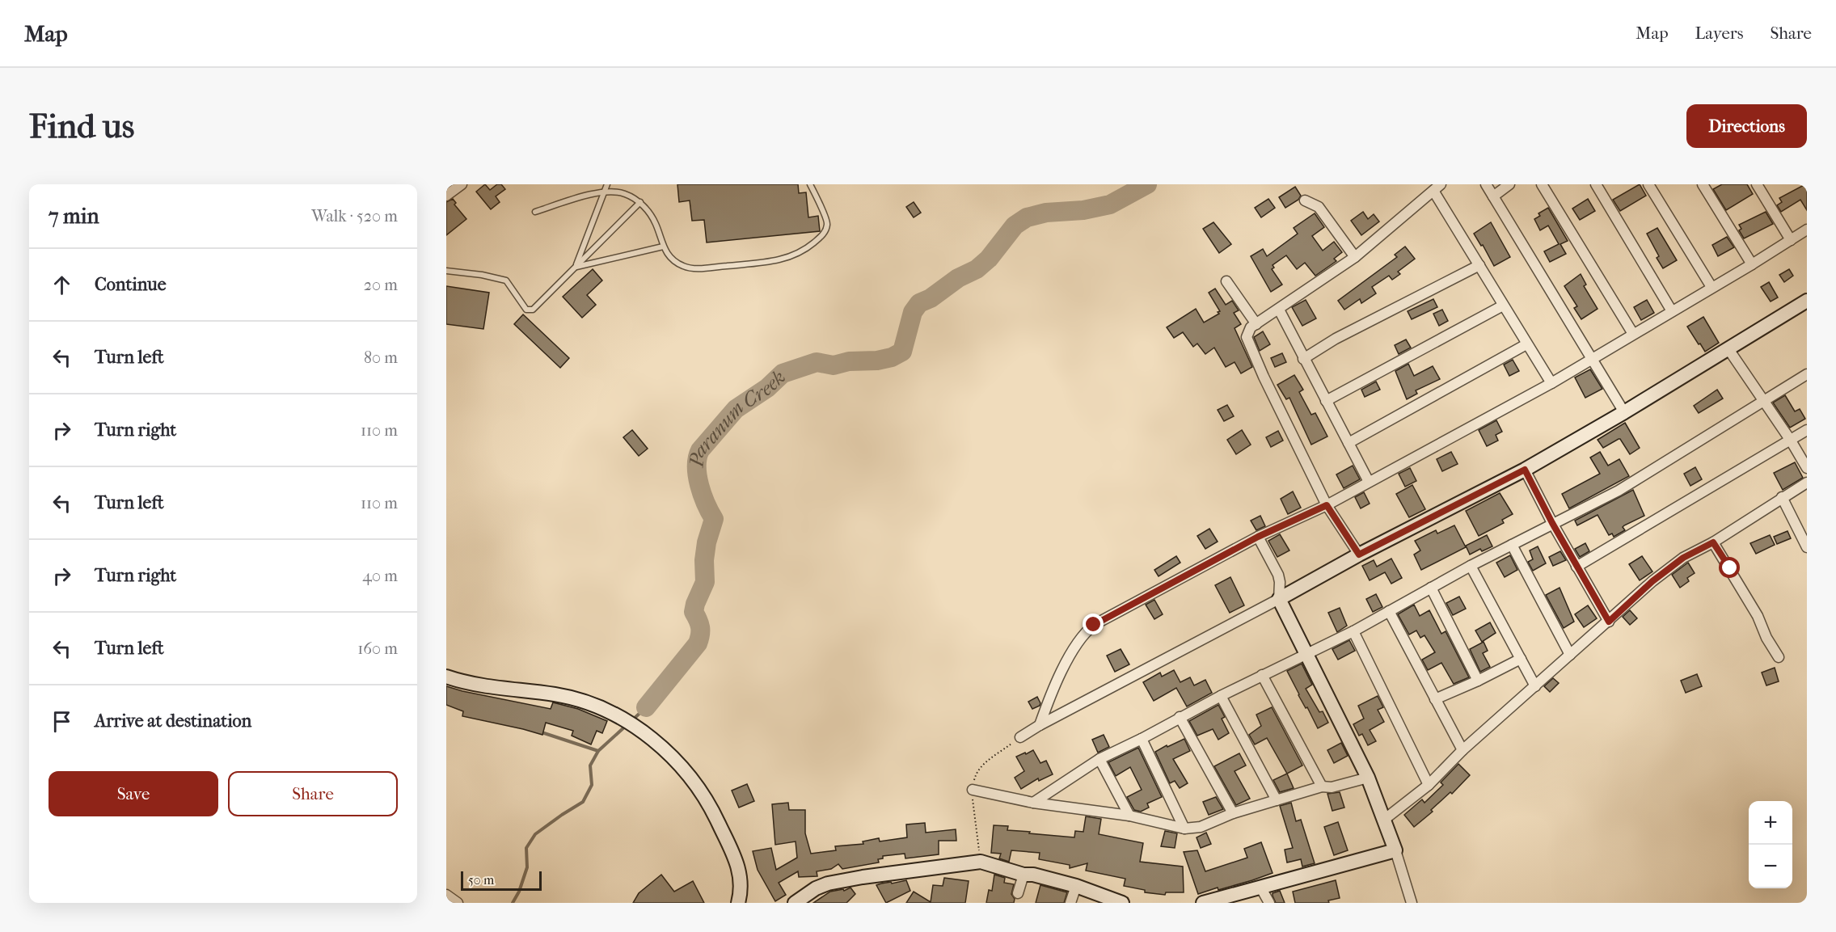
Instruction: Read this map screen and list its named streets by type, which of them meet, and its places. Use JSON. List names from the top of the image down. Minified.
{"water":["Paranum Creek"],"scale_bar":"50 m","page":{"header":"Map","nav":["Map","Layers","Share"],"buttons":["Directions",["Save","Share"]],"title":"Find us","heading":["7 min","Walk · 520 m"],"list":[["Continue","20 m"],["Turn left","80 m"],["Turn right","110 m"],["Turn left","110 m"],["Turn right","40 m"],["Turn left","160 m"],"Arrive at destination"],"map_buttons":["+","−"],"scale":"50 m"}}
